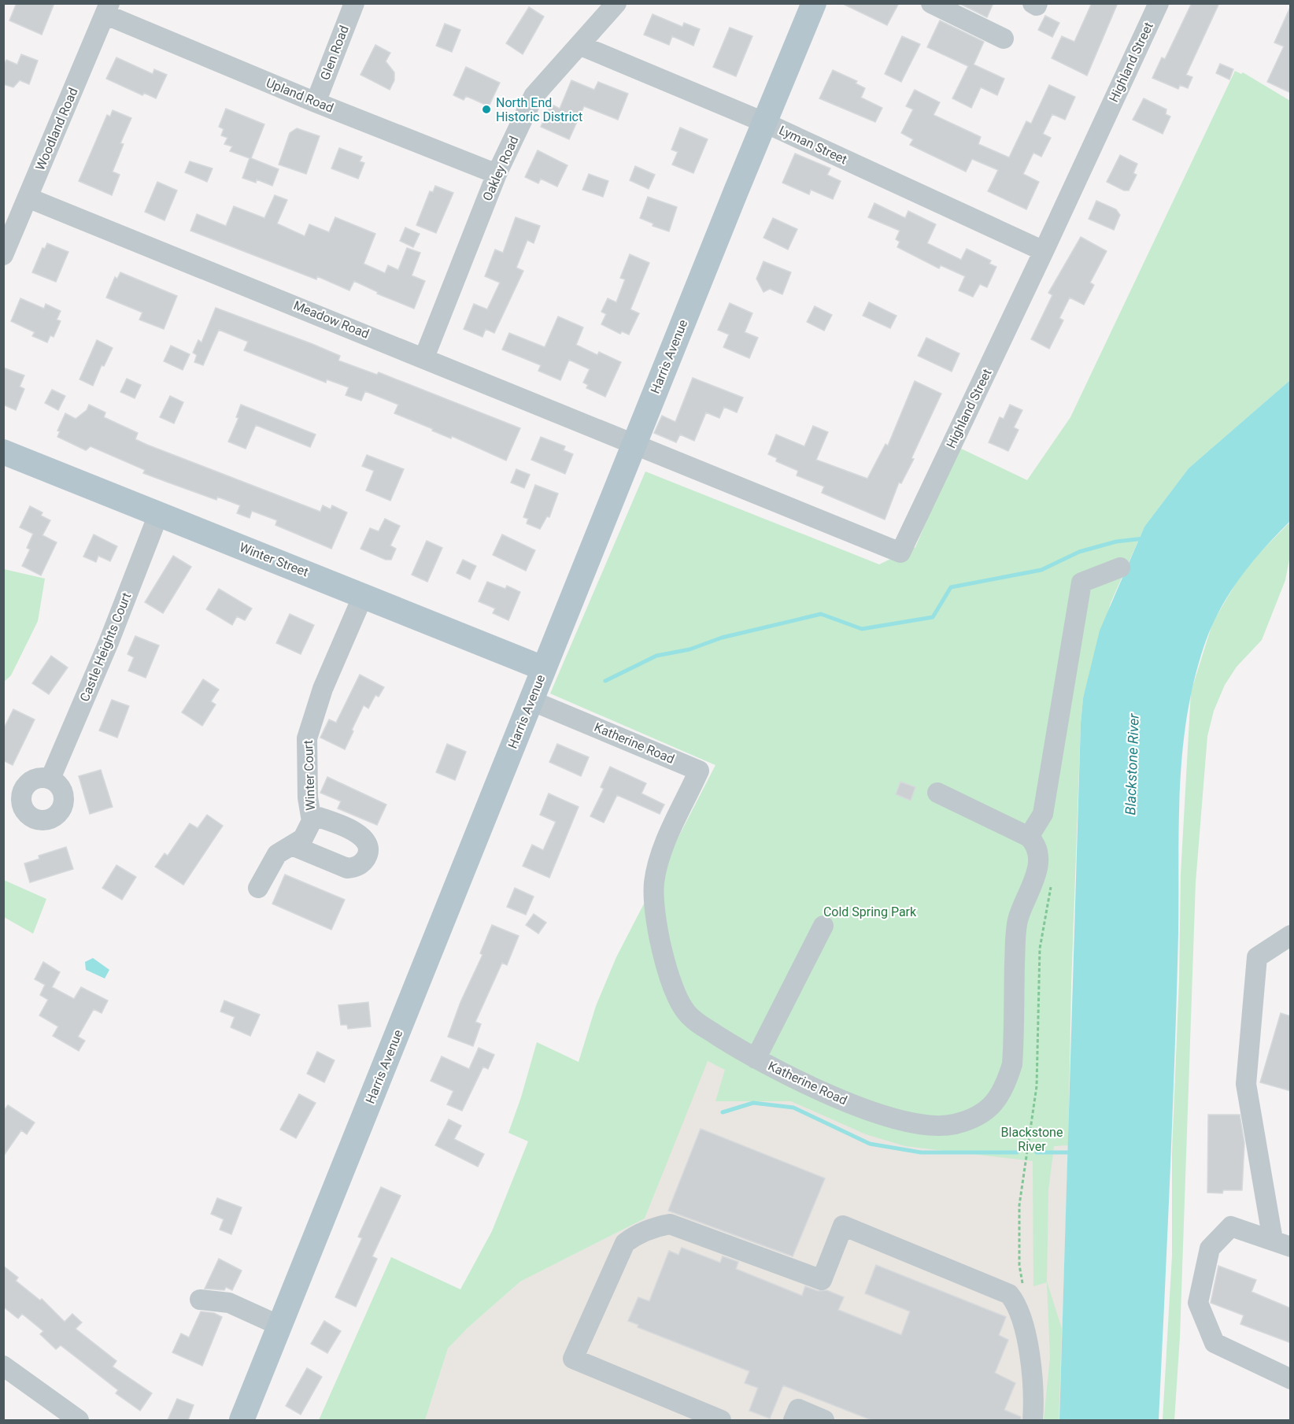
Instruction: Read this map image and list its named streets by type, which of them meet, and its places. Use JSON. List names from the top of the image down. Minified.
{"streets":{"main road":["Harris Avenue","Winter Street"],"street":["Glen Road","Highland Street","Upland Road","Woodland Road","Lyman Street","Oakley Road","Meadow Road","Castle Heights Court","Katherine Road","Winter Court"]},"crossings":[["Glen Road","Upland Road"],["Highland Street","Lyman Street"],["Highland Street","Meadow Road"],["Highland Street","Harris Avenue"],["Upland Road","Woodland Road"],["Upland Road","Oakley Road"],["Woodland Road","Meadow Road"],["Lyman Street","Oakley Road"],["Lyman Street","Harris Avenue"],["Oakley Road","Meadow Road"],["Meadow Road","Harris Avenue"],["Harris Avenue","Winter Street"],["Harris Avenue","Katherine Road"],["Winter Street","Castle Heights Court"],["Winter Street","Winter Court"]],"water":["Blackstone River"],"parks":["Cold Spring Park","Blackstone River"],"places":["North End Historic District"]}
